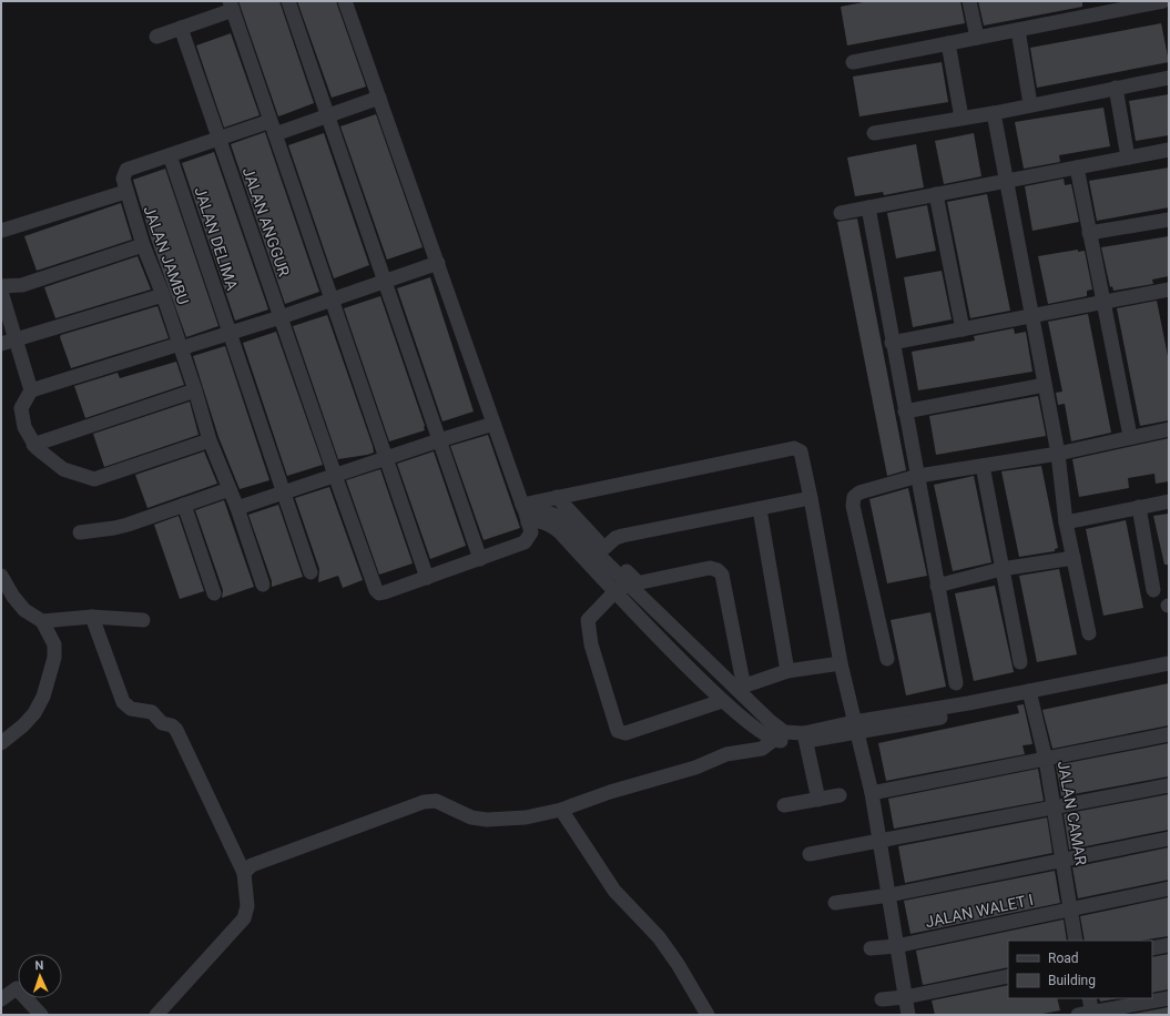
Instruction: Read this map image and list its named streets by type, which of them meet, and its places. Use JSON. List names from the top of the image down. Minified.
{"streets":{"street":["JALAN ANGGUR","JALAN DELIMA","JALAN JAMBU","JALAN CAMAR","JALAN WALET I"]},"crossings":[["JALAN DELIMA","JALAN JAMBU"],["JALAN CAMAR","JALAN WALET I"]],"legend":["Road","Building"],"north":"top"}
